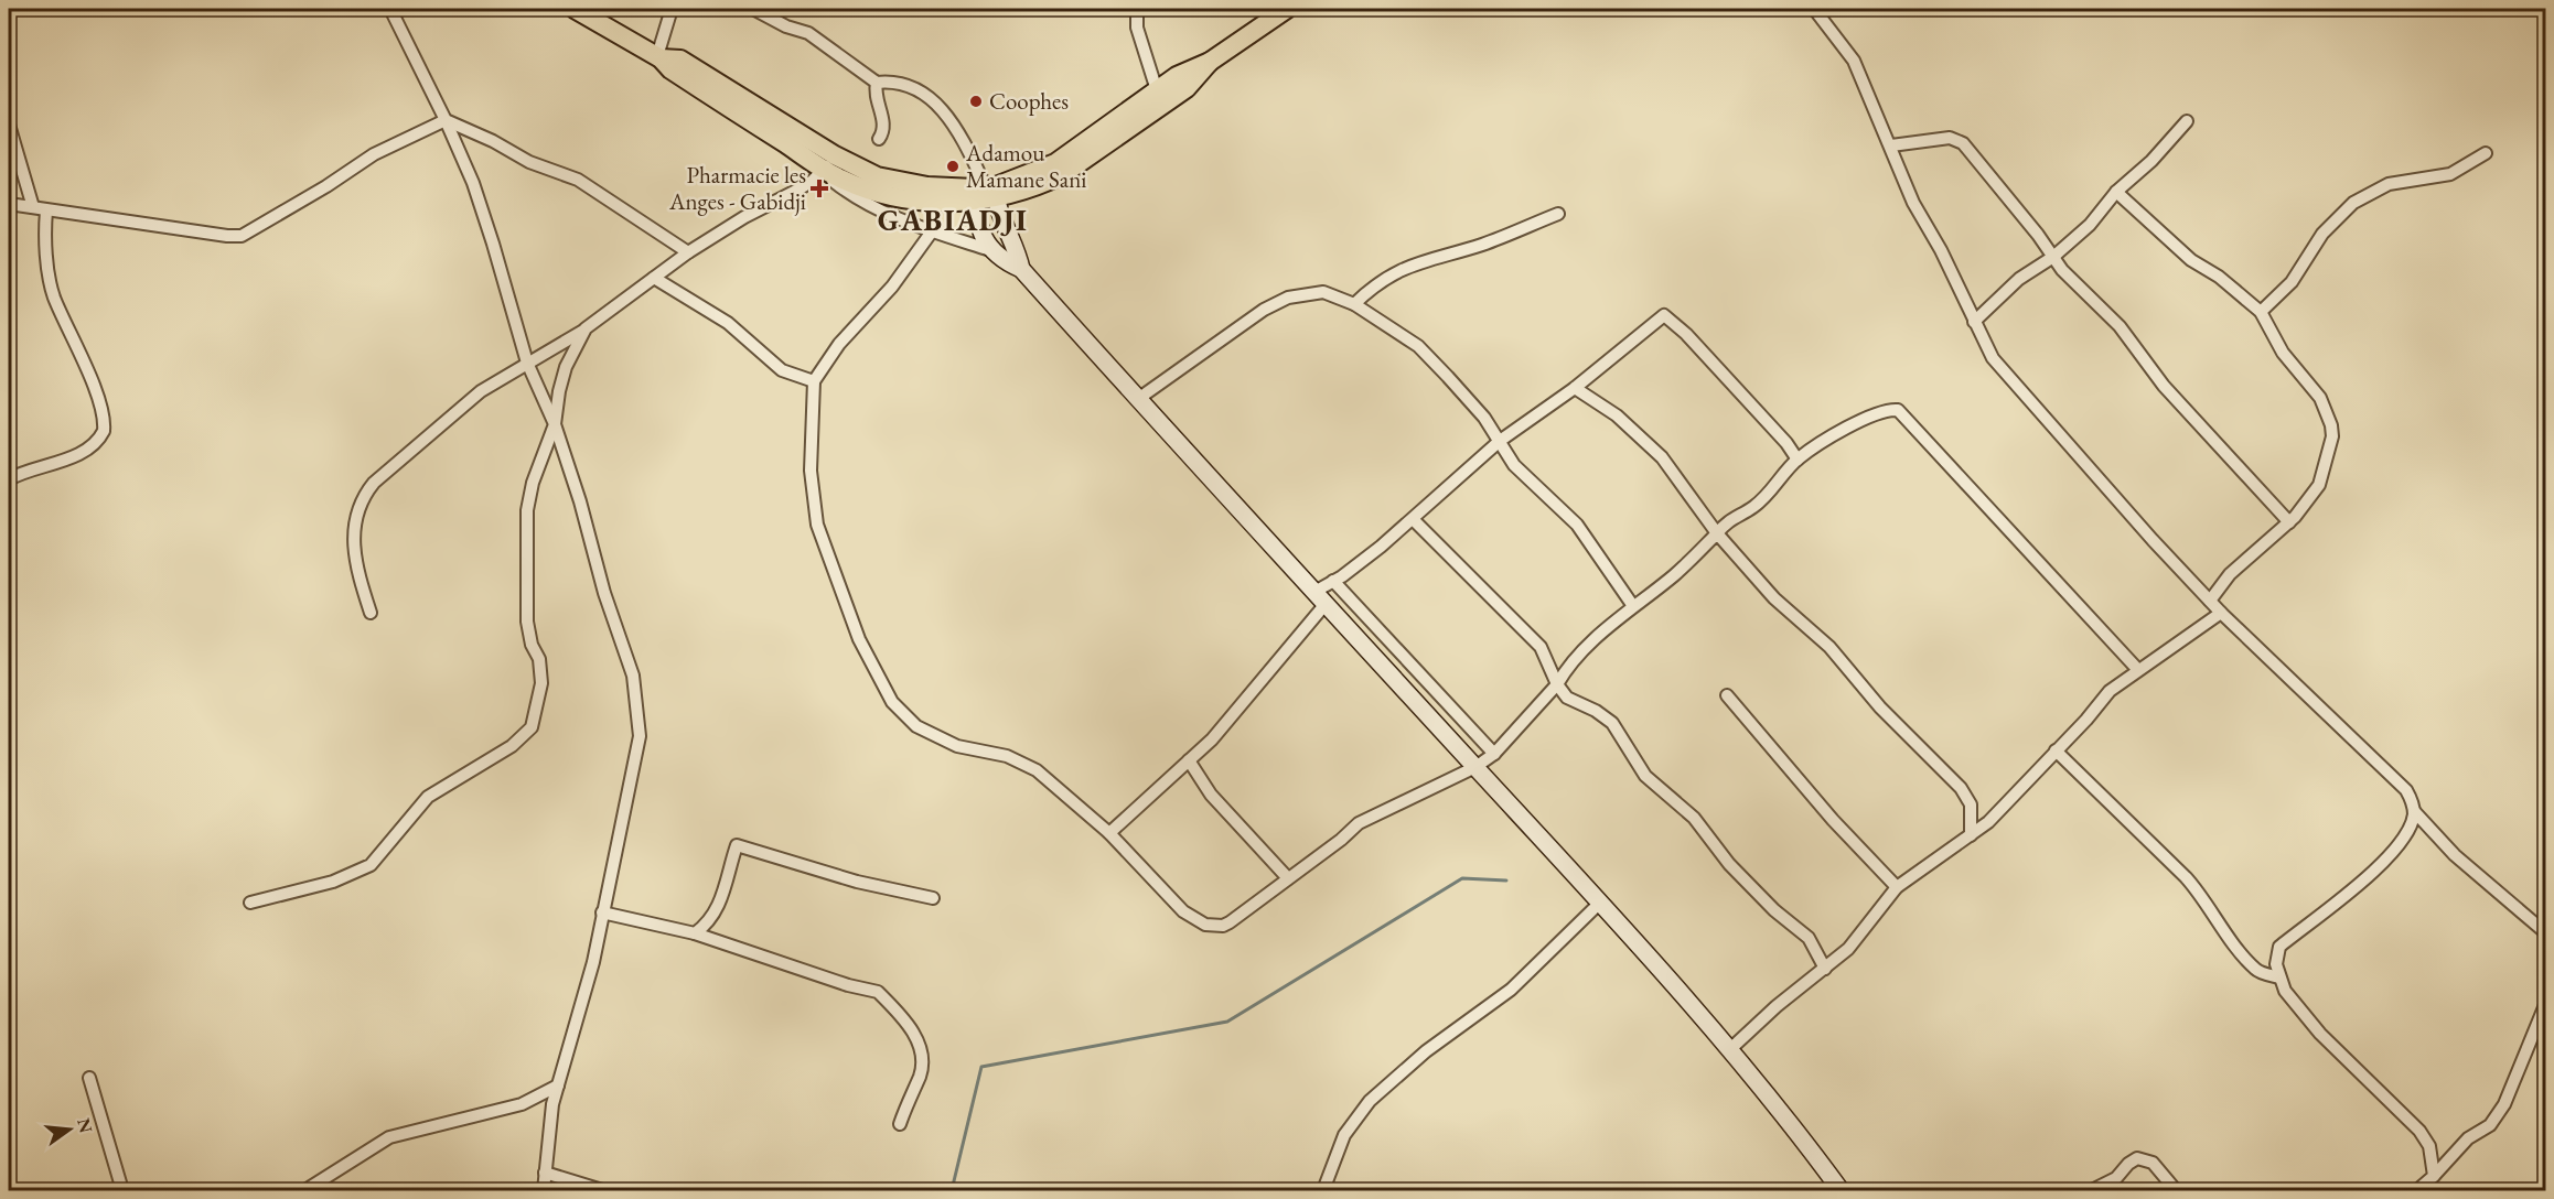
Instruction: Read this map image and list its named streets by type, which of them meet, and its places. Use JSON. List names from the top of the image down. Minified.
{"districts":["GABIADJI"],"places":{"other":["Coophes","Adamou Mamane Sani"],"health":["Pharmacie les Anges - Gabidji"]},"north":"right"}
